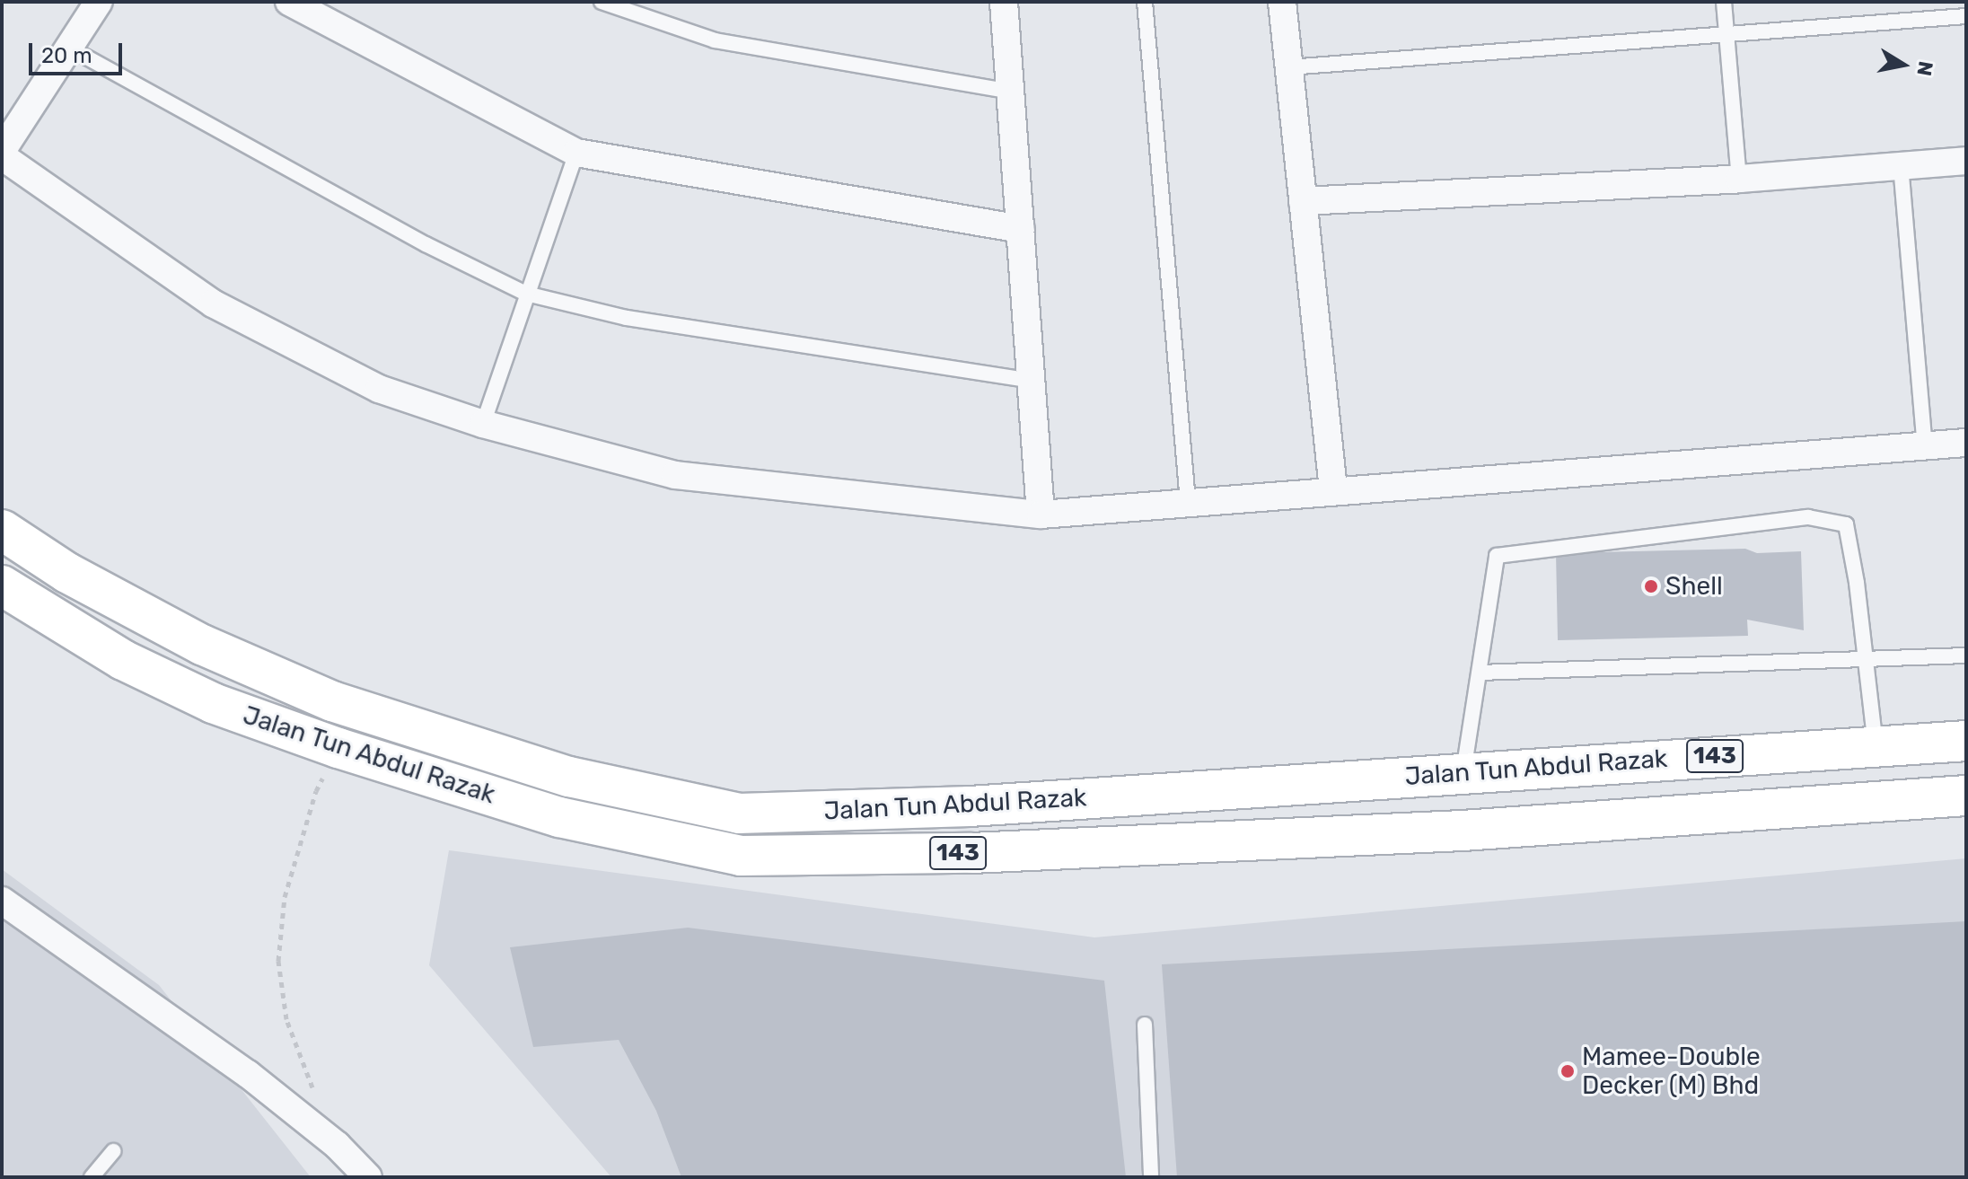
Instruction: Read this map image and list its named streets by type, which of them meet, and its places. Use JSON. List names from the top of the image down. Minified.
{"streets":{"highway":["Jalan Tun Abdul Razak","143"]},"places":["Shell","Mamee-Double Decker (M) Bhd"],"scale_bar":"20 m","north":"right"}
